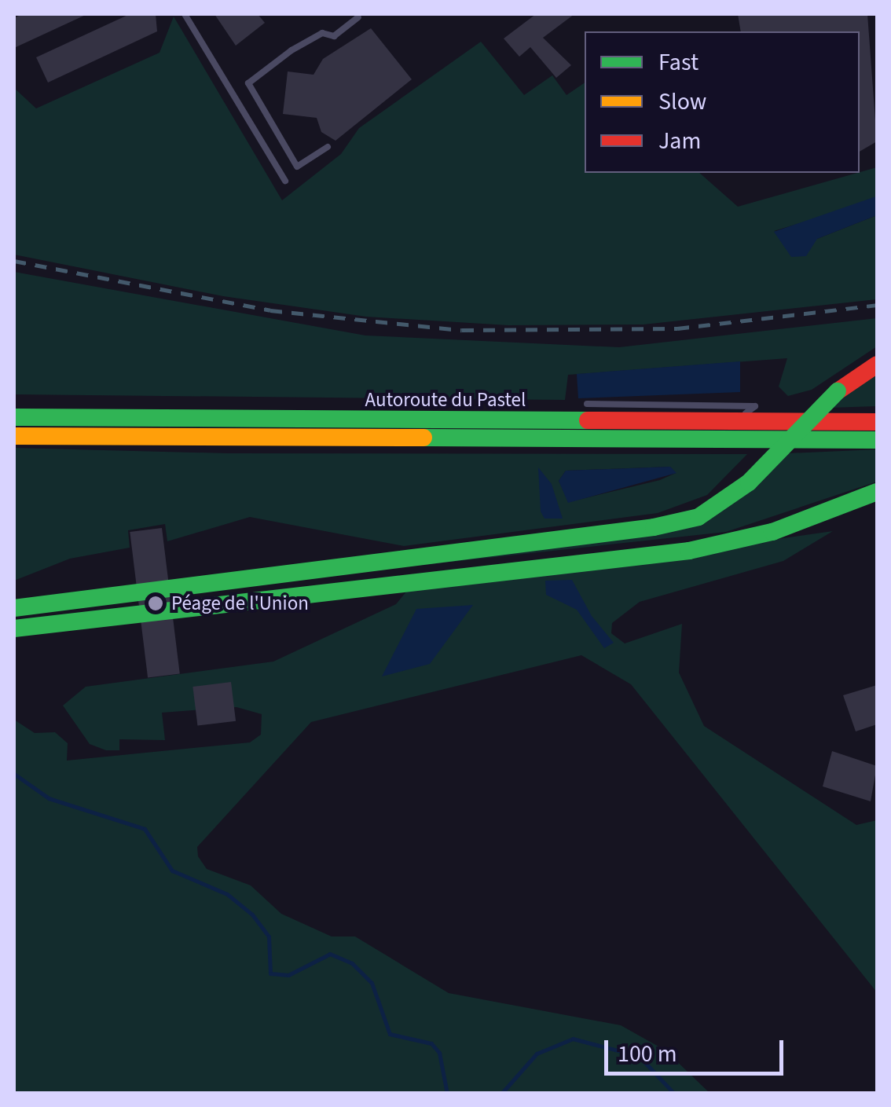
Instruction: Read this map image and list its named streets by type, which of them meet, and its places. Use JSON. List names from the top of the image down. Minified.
{"streets":{"highway":["Autoroute du Pastel"]},"places":["Péage de l'Union"],"legend":["Fast","Slow","Jam"],"scale_bar":"100 m"}
